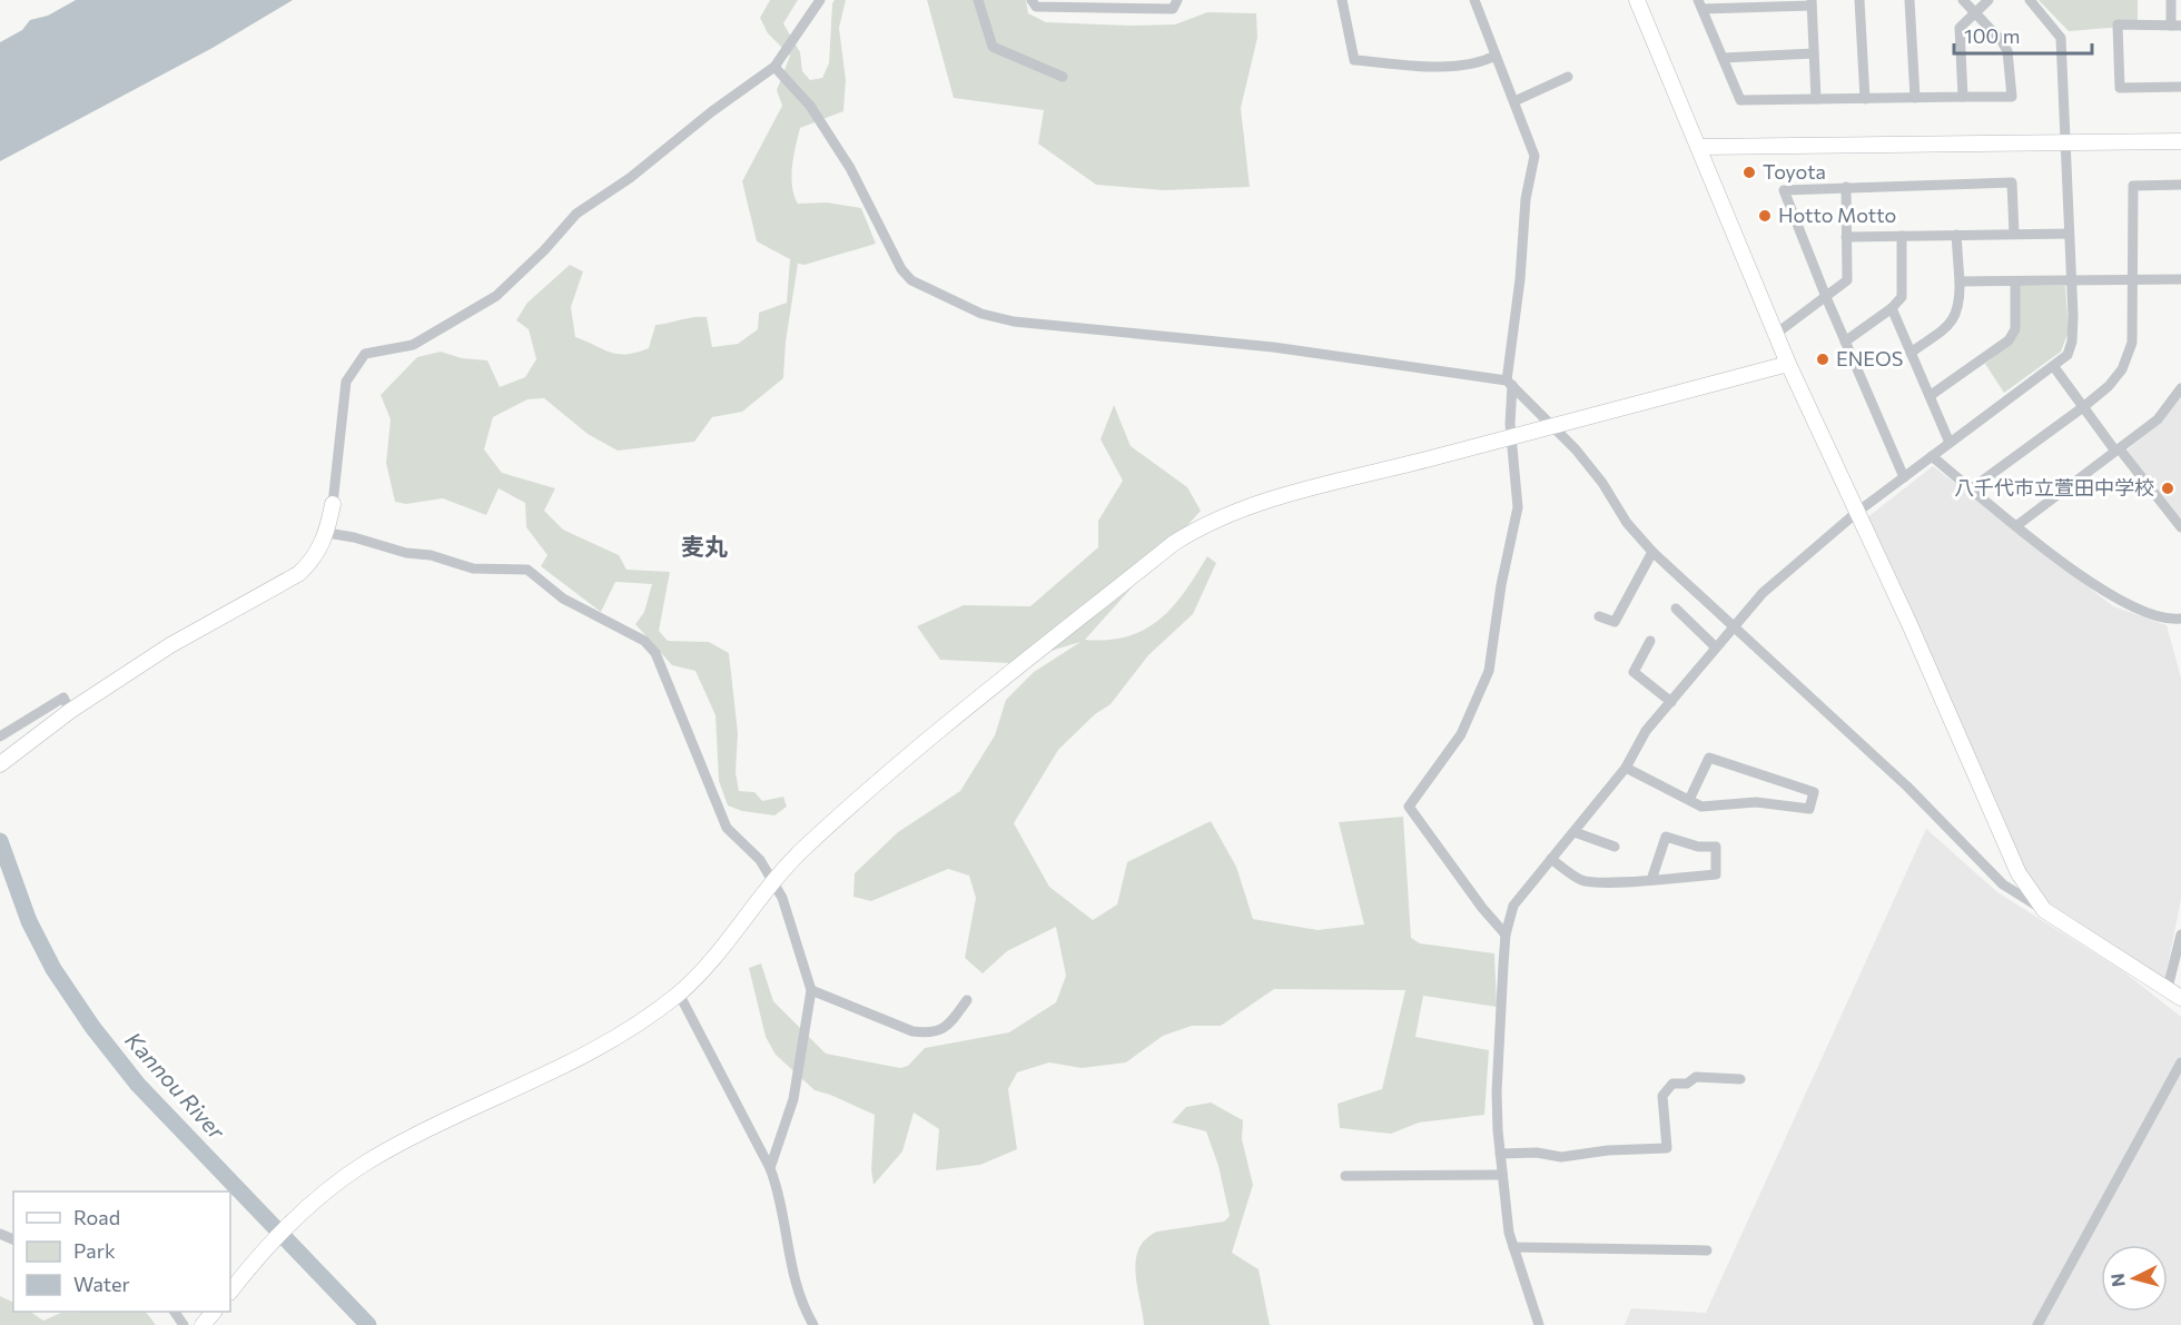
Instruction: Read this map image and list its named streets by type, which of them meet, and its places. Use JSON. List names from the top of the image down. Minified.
{"districts":["麦丸"],"water":["Kannou River"],"places":["Toyota","Hotto Motto","ENEOS","八千代市立萱田中学校"],"legend":["Road","Park","Water"],"scale_bar":"100 m","north":"left"}
